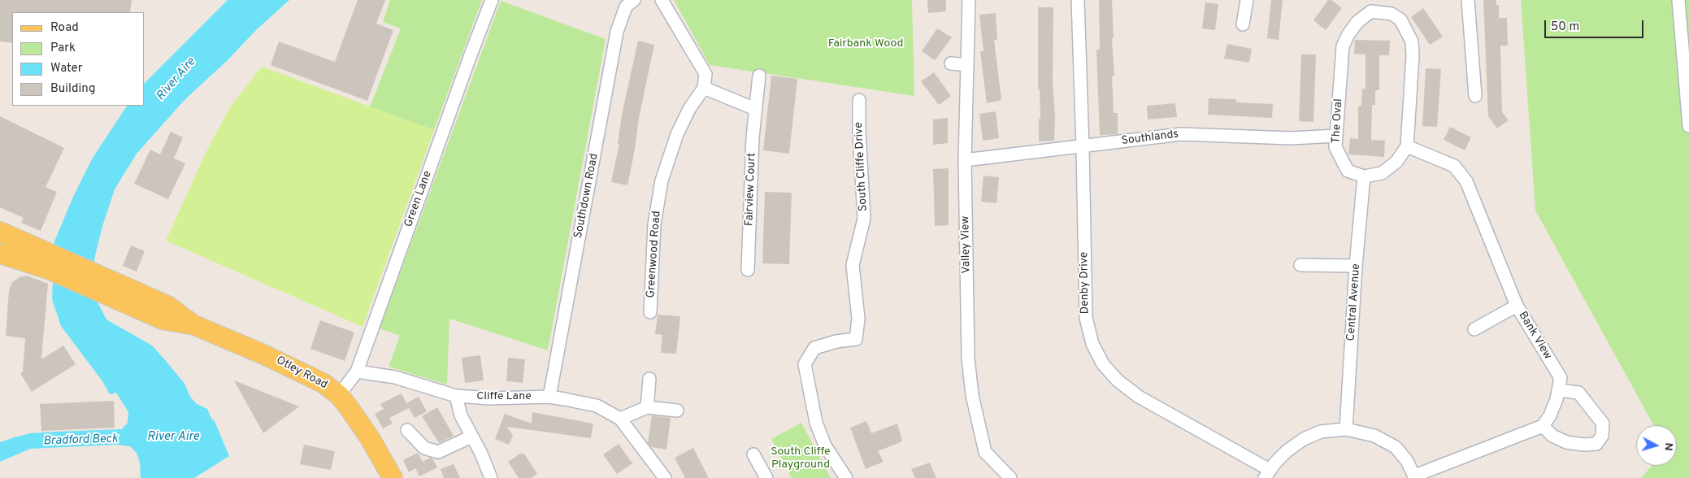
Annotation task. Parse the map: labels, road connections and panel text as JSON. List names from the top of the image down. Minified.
{"streets":{"main road":["Otley Road"],"street":["The Oval","Southlands","South Cliffe Drive","Fairview Court","Southdown Road","Green Lane","Valley View","Greenwood Road","Denby Drive","Central Avenue","Bank View","Cliffe Lane"]},"crossings":[["The Oval","Southlands"],["The Oval","Central Avenue"],["The Oval","Bank View"],["Southlands","Valley View"],["Southlands","Denby Drive"],["Southdown Road","Cliffe Lane"],["Green Lane","Otley Road"],["Green Lane","Cliffe Lane"]],"water":["River Aire","Bradford Beck"],"parks":["Fairbank Wood","South Cliffe Playground"],"legend":["Road","Park","Water","Building"],"scale_bar":"50 m","north":"right"}
